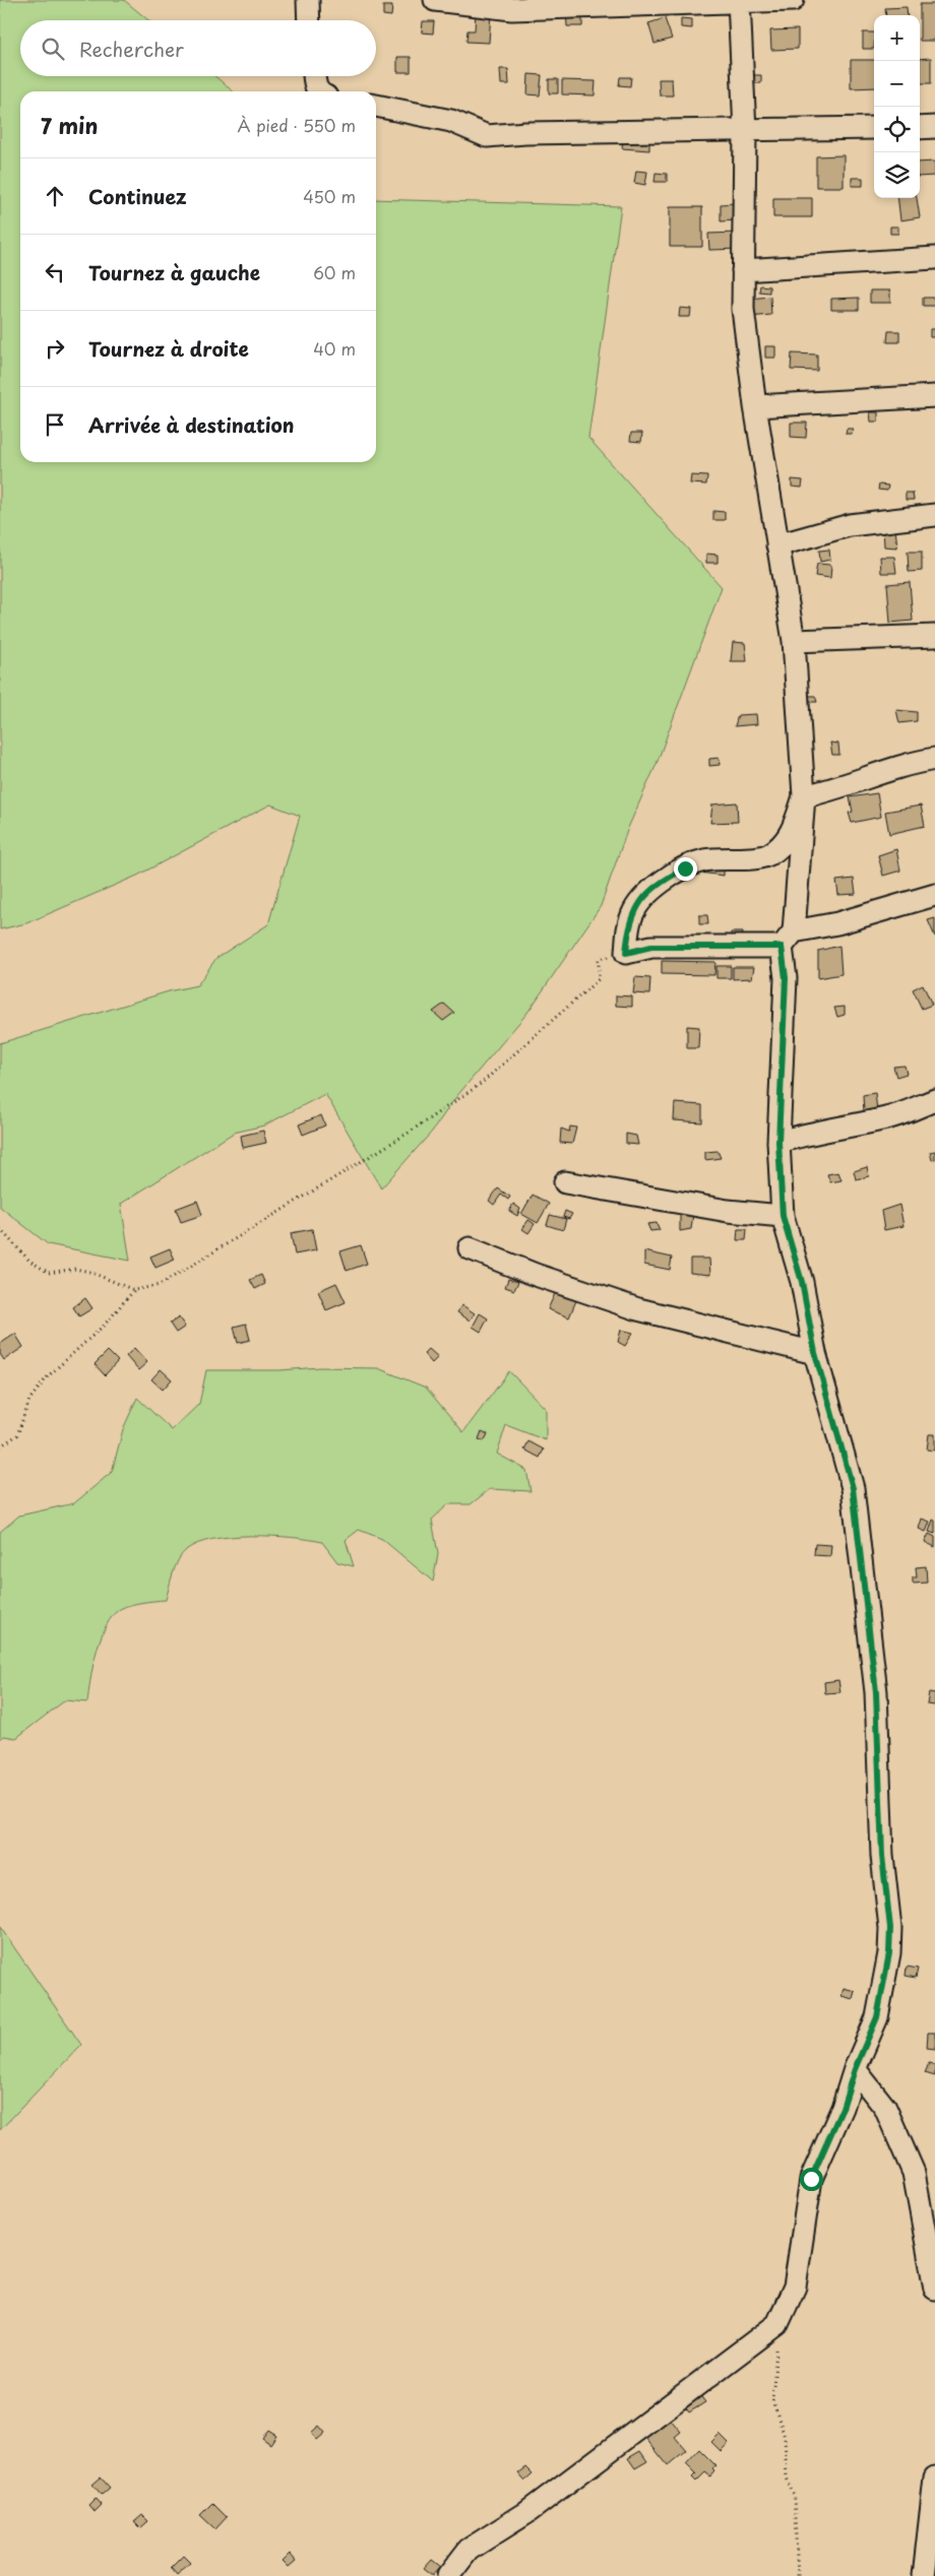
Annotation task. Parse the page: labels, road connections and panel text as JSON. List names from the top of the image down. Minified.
{"page":{"map_buttons":["+","−"],"search":"Rechercher","heading":["7 min","À pied · 550 m"],"list":[["Continuez","450 m"],["Tournez à gauche","60 m"],["Tournez à droite","40 m"],"Arrivée à destination"]}}
